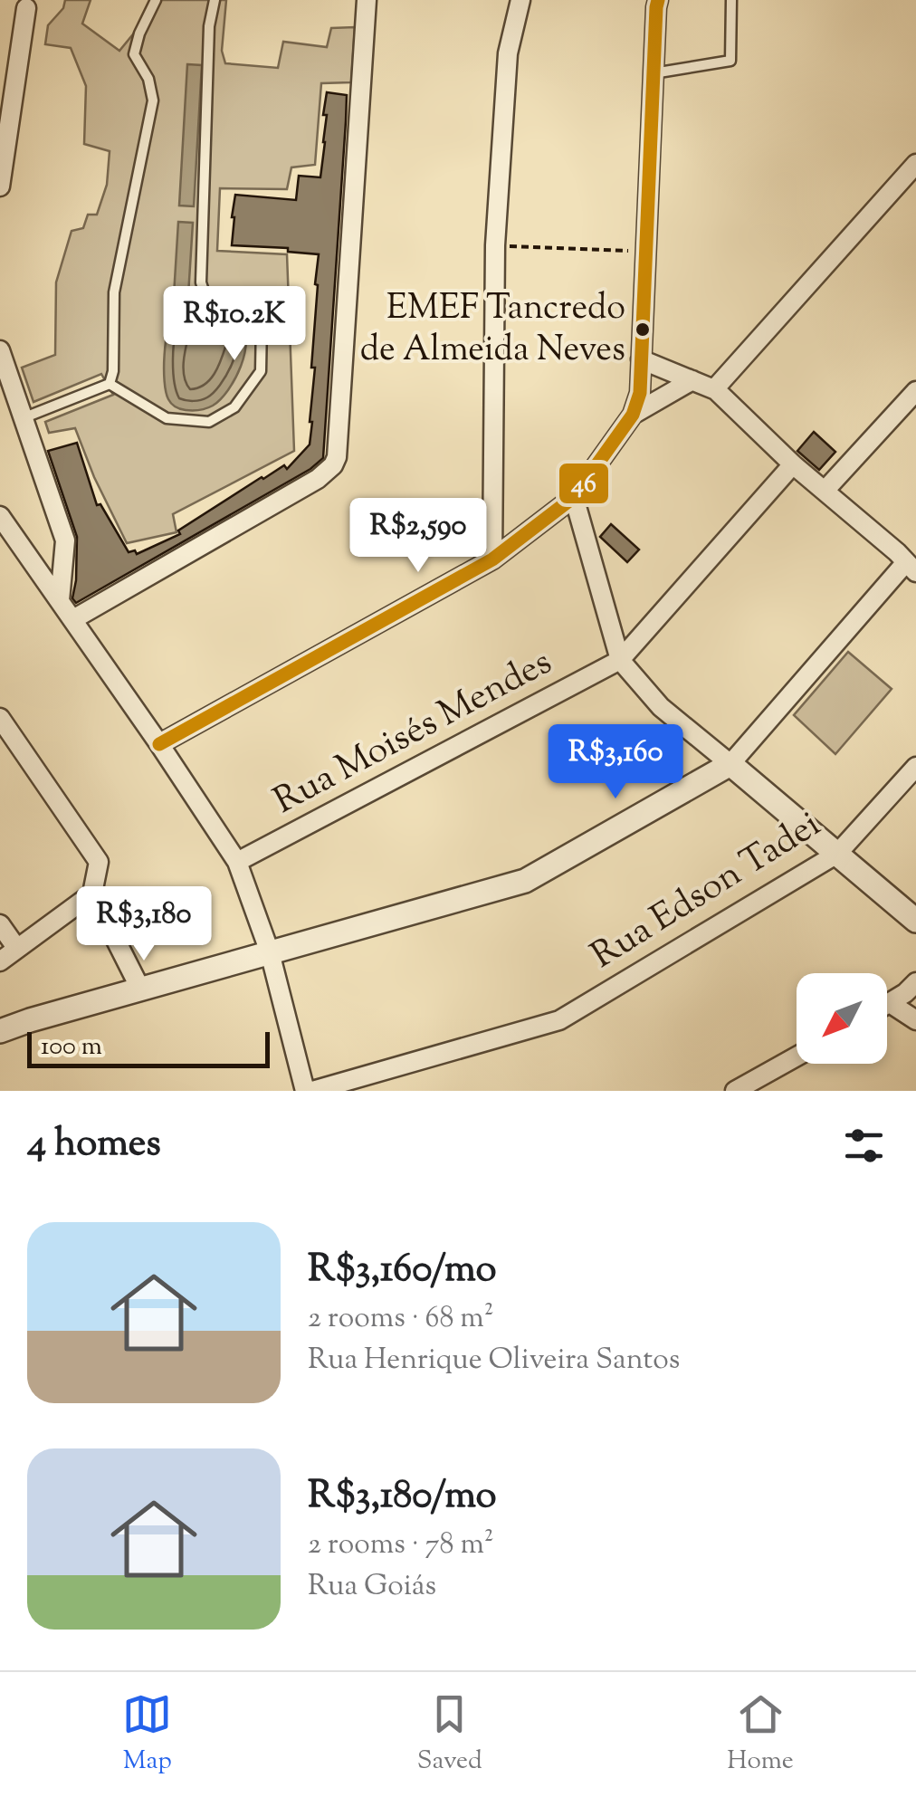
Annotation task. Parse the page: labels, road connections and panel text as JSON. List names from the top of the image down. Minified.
{"streets":{"street":["Rua Moisés Mendes","Rua Edson Tadei"]},"places":["EMEF Tancredo de Almeida Neves"],"lines":["transit line 46"],"scale_bar":"100 m","north":"bottom left","page":{"price":["R$10.2K","R$2,590","R$3,160","R$3,180"],"scale":"100 m","heading":"4 homes","list":[{"name":"R$3,160/mo","note":"2 rooms · 68 m² · Rua Henrique Oliveira Santos"},{"name":"R$3,180/mo","note":"2 rooms · 78 m² · Rua Goiás"}],"tabs":["Map","Saved","Home"]}}
